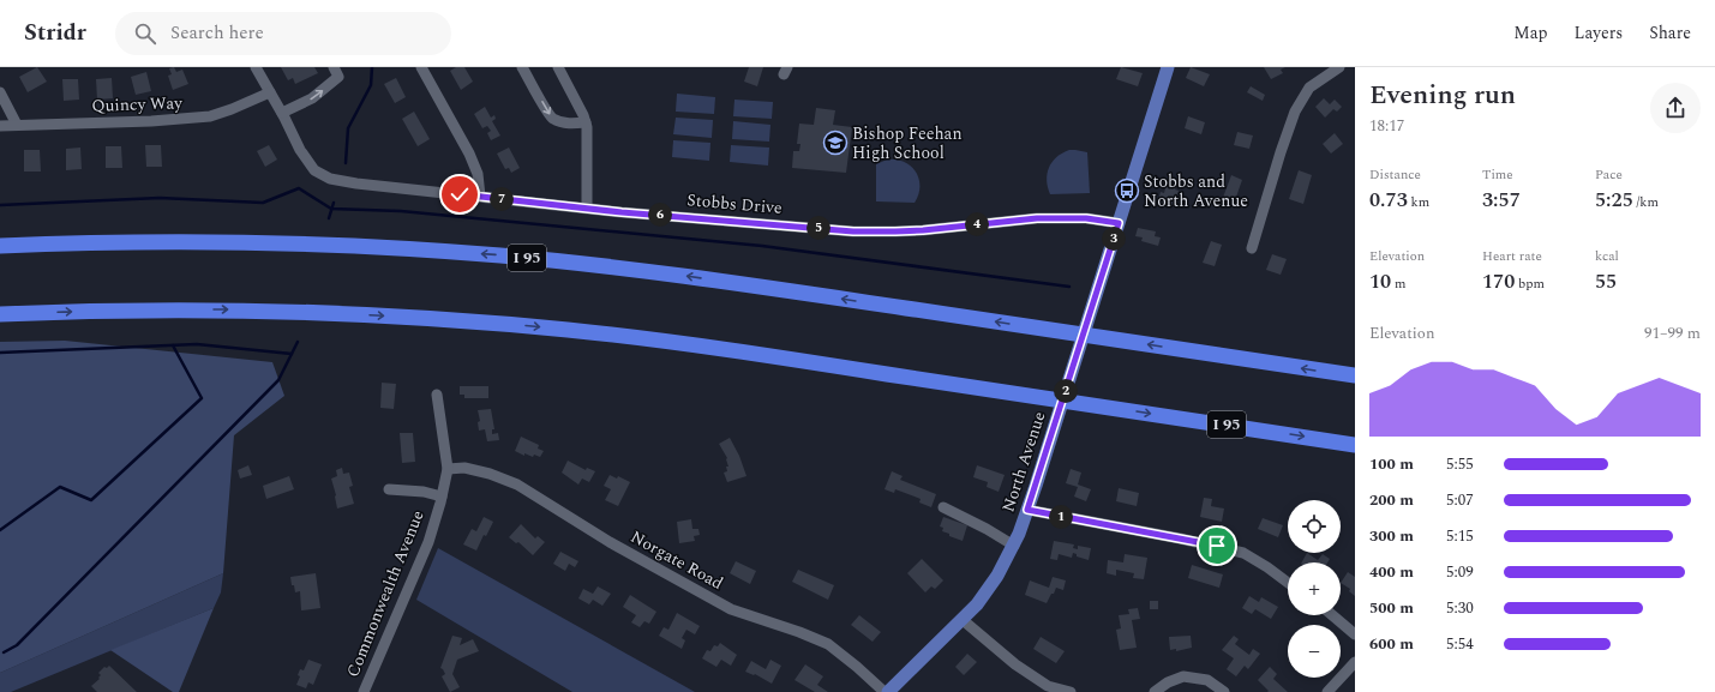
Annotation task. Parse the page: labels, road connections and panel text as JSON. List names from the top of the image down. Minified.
{"streets":{"highway":["I 95"],"main road":["North Avenue"],"street":["Quincy Way","Stobbs Drive","Norgate Road","Commonwealth Avenue"]},"crossings":[["Stobbs Drive","North Avenue"],["Norgate Road","Commonwealth Avenue"]],"places":{"school or university":["Bishop Feehan High School"],"bus stop":["Stobbs and North Avenue"]},"page":{"header":"Stridr","search":"Search here","nav":["Map","Layers","Share"],"heading":["Evening run","18:17"],"stats":[["Distance","0.73 km"],["Time","3:57"],["Pace","5:25 /km"],["Elevation","10 m"],["Heart rate","170 bpm"],["kcal","55"]],"pins":["7","6","4","5","3","2","1"],"chart":["Elevation","91–99 m"],"list":[{"name":"100 m","note":"5:55"},{"name":"200 m","note":"5:07"},{"name":"300 m","note":"5:15"},{"name":"400 m","note":"5:09"},{"name":"500 m","note":"5:30"},{"name":"600 m","note":"5:54"}],"map_buttons":["+","−"]}}
